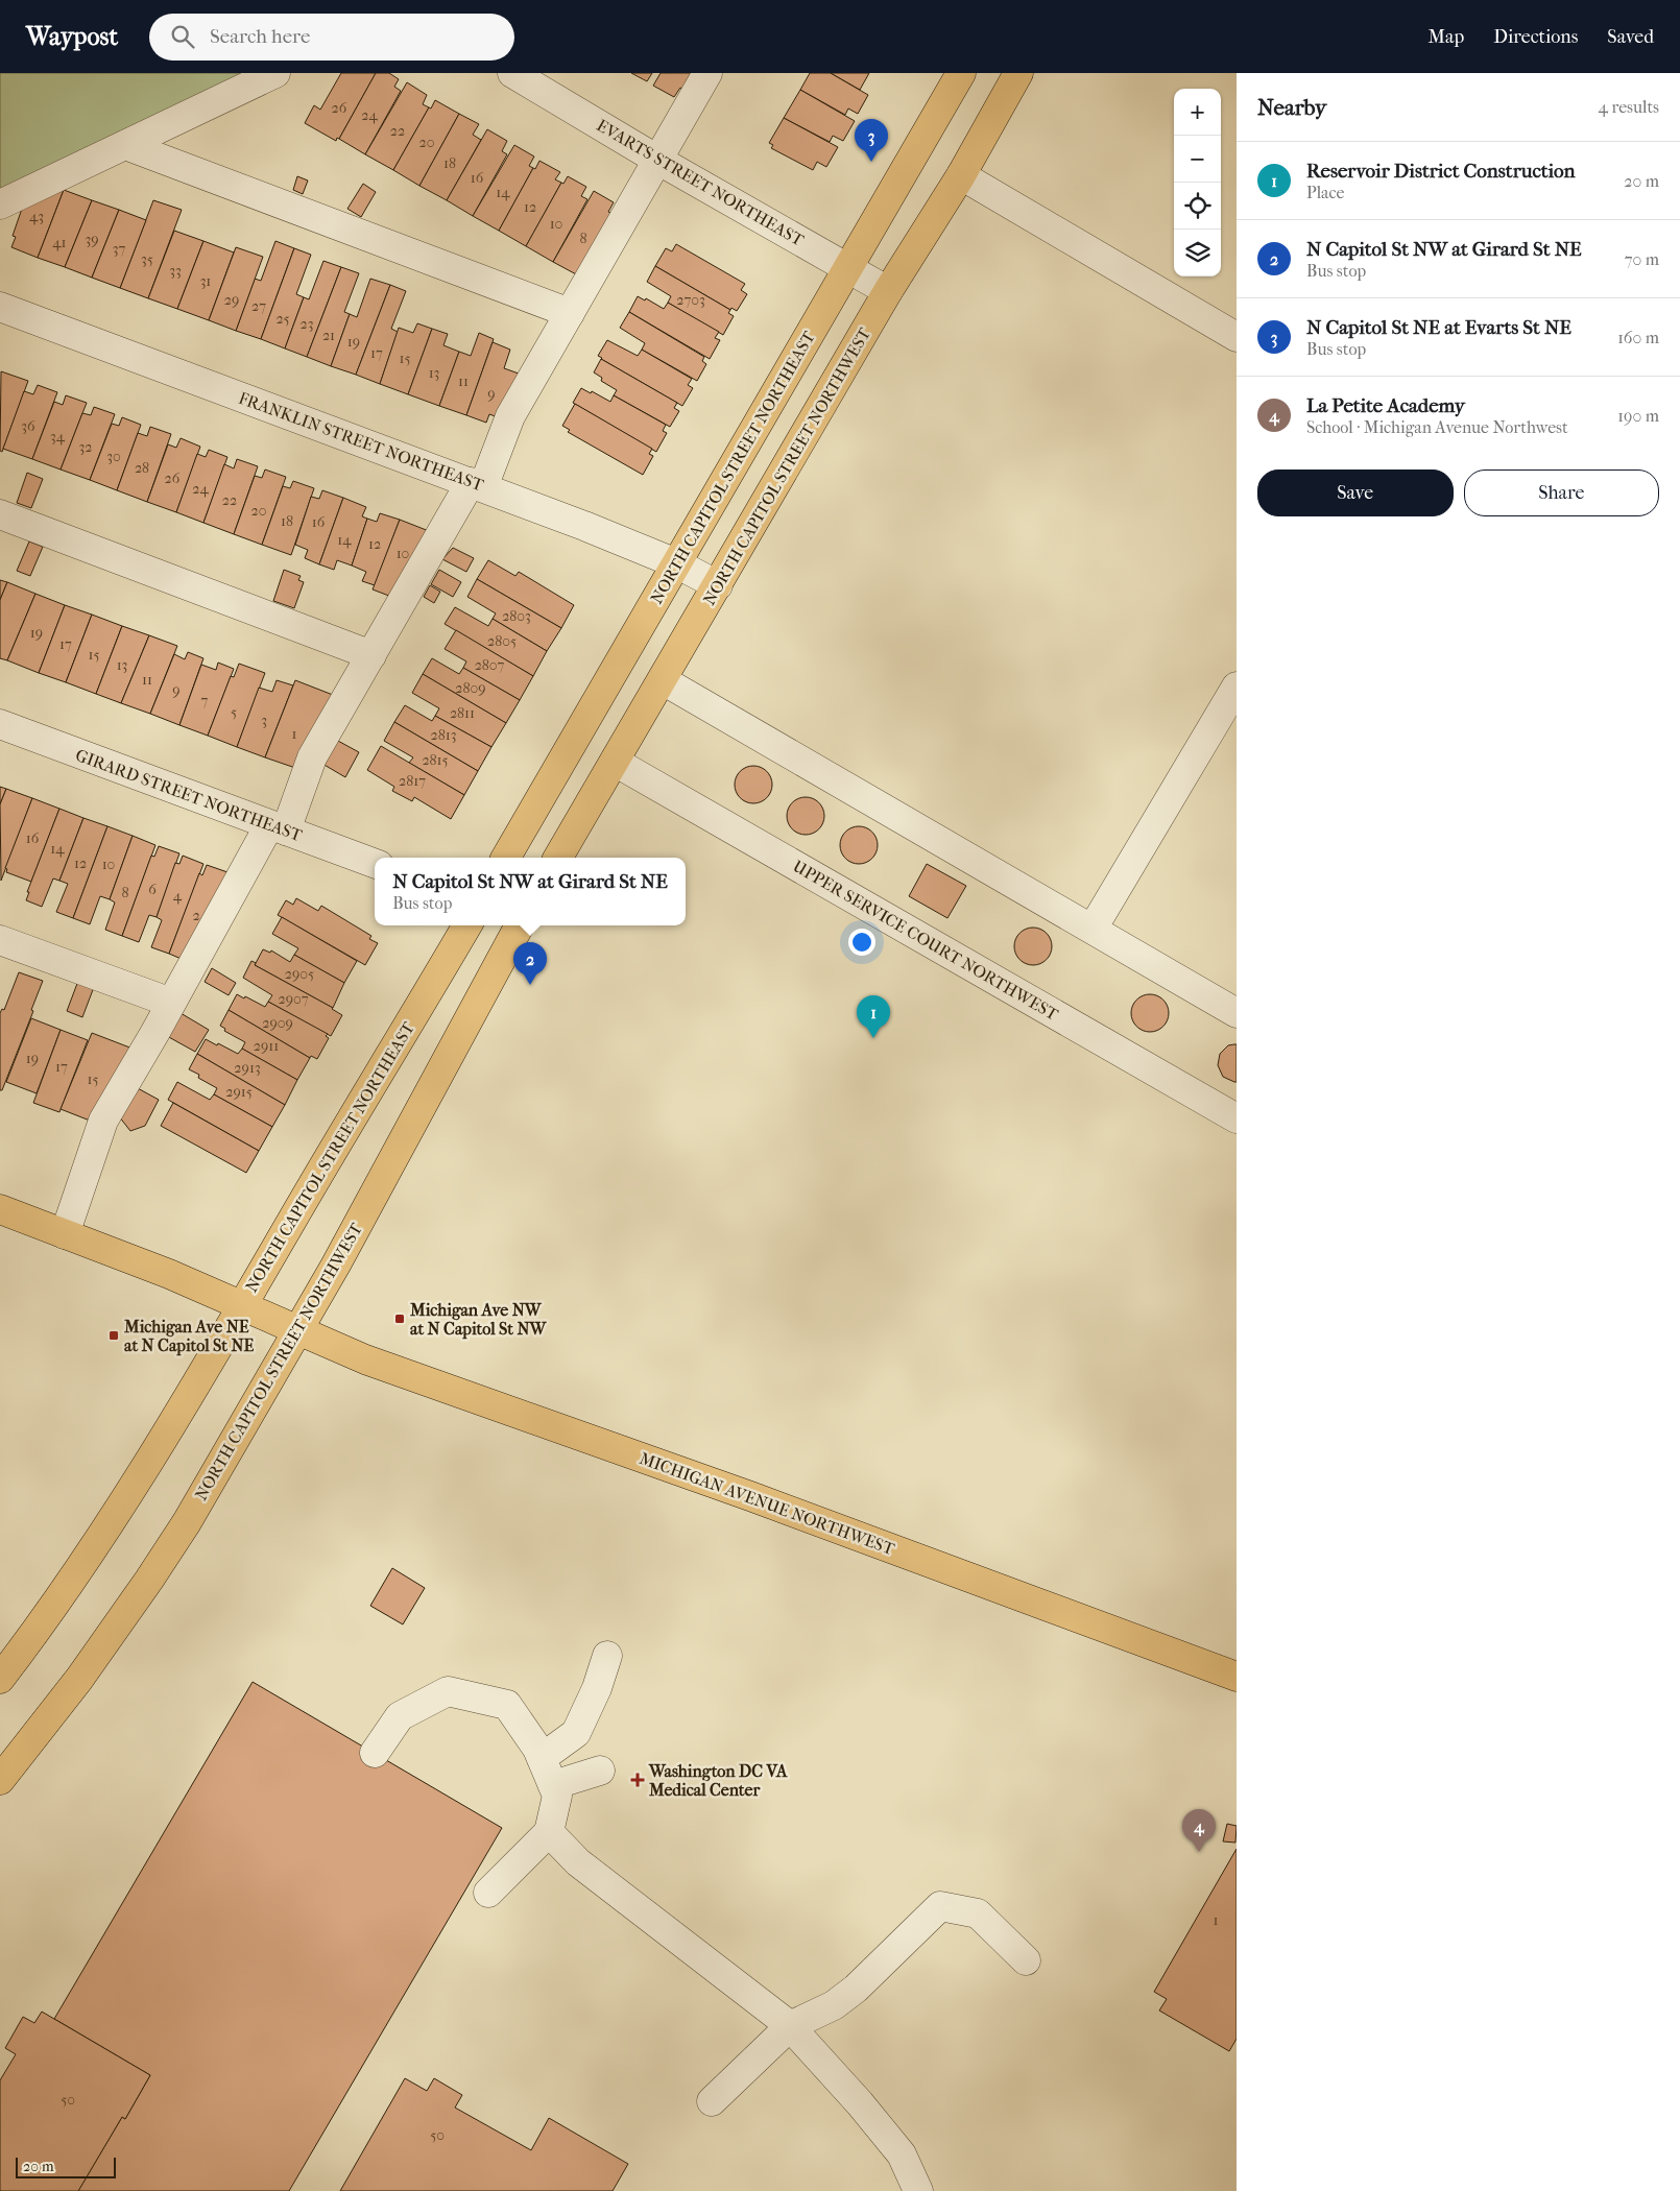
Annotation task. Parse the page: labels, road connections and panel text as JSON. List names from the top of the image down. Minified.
{"streets":{"main road":["NORTH CAPITOL STREET NORTHWEST","NORTH CAPITOL STREET NORTHEAST","MICHIGAN AVENUE NORTHWEST"],"street":["EVARTS STREET NORTHEAST","FRANKLIN STREET NORTHEAST","GIRARD STREET NORTHEAST","UPPER SERVICE COURT NORTHWEST"]},"crossings":[["EVARTS STREET NORTHEAST","NORTH CAPITOL STREET NORTHWEST"],["EVARTS STREET NORTHEAST","NORTH CAPITOL STREET NORTHEAST"],["FRANKLIN STREET NORTHEAST","NORTH CAPITOL STREET NORTHWEST"],["FRANKLIN STREET NORTHEAST","NORTH CAPITOL STREET NORTHEAST"],["NORTH CAPITOL STREET NORTHWEST","UPPER SERVICE COURT NORTHWEST"],["NORTH CAPITOL STREET NORTHWEST","MICHIGAN AVENUE NORTHWEST"],["NORTH CAPITOL STREET NORTHEAST","MICHIGAN AVENUE NORTHWEST"]],"places":{"transit":["Michigan Ave NW at N Capitol St NW","Michigan Ave NE at N Capitol St NE"],"health":["Washington DC VA Medical Center"]},"house_numbers":["26","24","22","20","18","16","14","12","43","10","8","39","41","37","35","33","31","29","2703","27","25","23","21","19","17","15","13","11","9","36","34","32","30","28","26","24","22","20","18","16","14","12","10","2803","19","2805","17","15","13","2807","11","2809","9","7","5","2811","3","1","2813","2815","2817","16","14","12","10","6","8","4","2","2905","2907","2909","2911","19","17","2913","15","2915","1","50","50"],"scale_bar":"20 m","page":{"header":"Waypost","search":"Search here","nav":["Map","Directions","Saved"],"heading":["Nearby","4 results"],"map_buttons":["+","−"],"pins":["3","2","1","4"],"list":[{"mark":"1","name":"Reservoir District Construction","note":"Place","value":"20 m"},{"mark":"2","name":"N Capitol St NW at Girard St NE","note":"Bus stop","value":"70 m"},{"mark":"3","name":"N Capitol St NE at Evarts St NE","note":"Bus stop","value":"160 m"},{"mark":"4","name":"La Petite Academy","note":"School · Michigan Avenue Northwest","value":"190 m"}],"buttons":["Save","Share"],"popup":["N Capitol St NW at Girard St NE","Bus stop"],"scale":"20 m"}}
